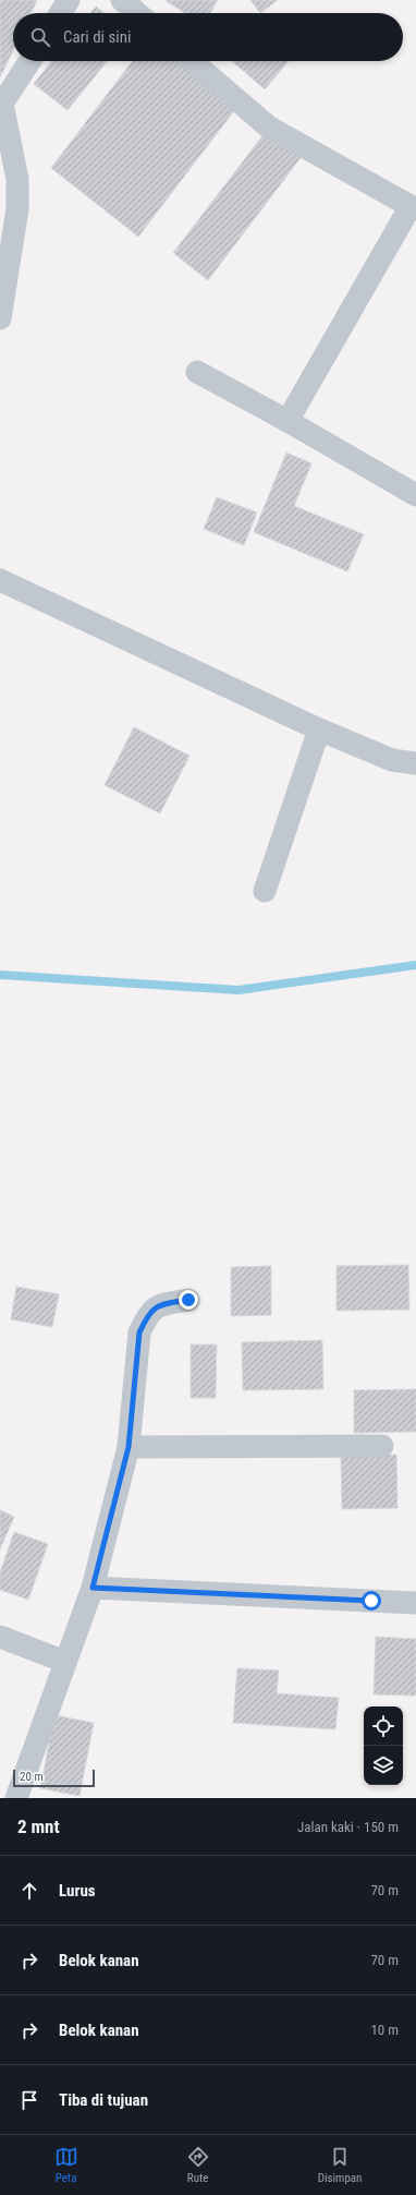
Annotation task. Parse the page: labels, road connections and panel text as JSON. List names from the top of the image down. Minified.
{"scale_bar":"20 m","page":{"search":"Cari di sini","scale":"20 m","heading":["2 mnt","Jalan kaki · 150 m"],"list":[["Lurus","70 m"],["Belok kanan","70 m"],["Belok kanan","10 m"],"Tiba di tujuan"],"nav":["Peta","Rute","Disimpan"]}}
